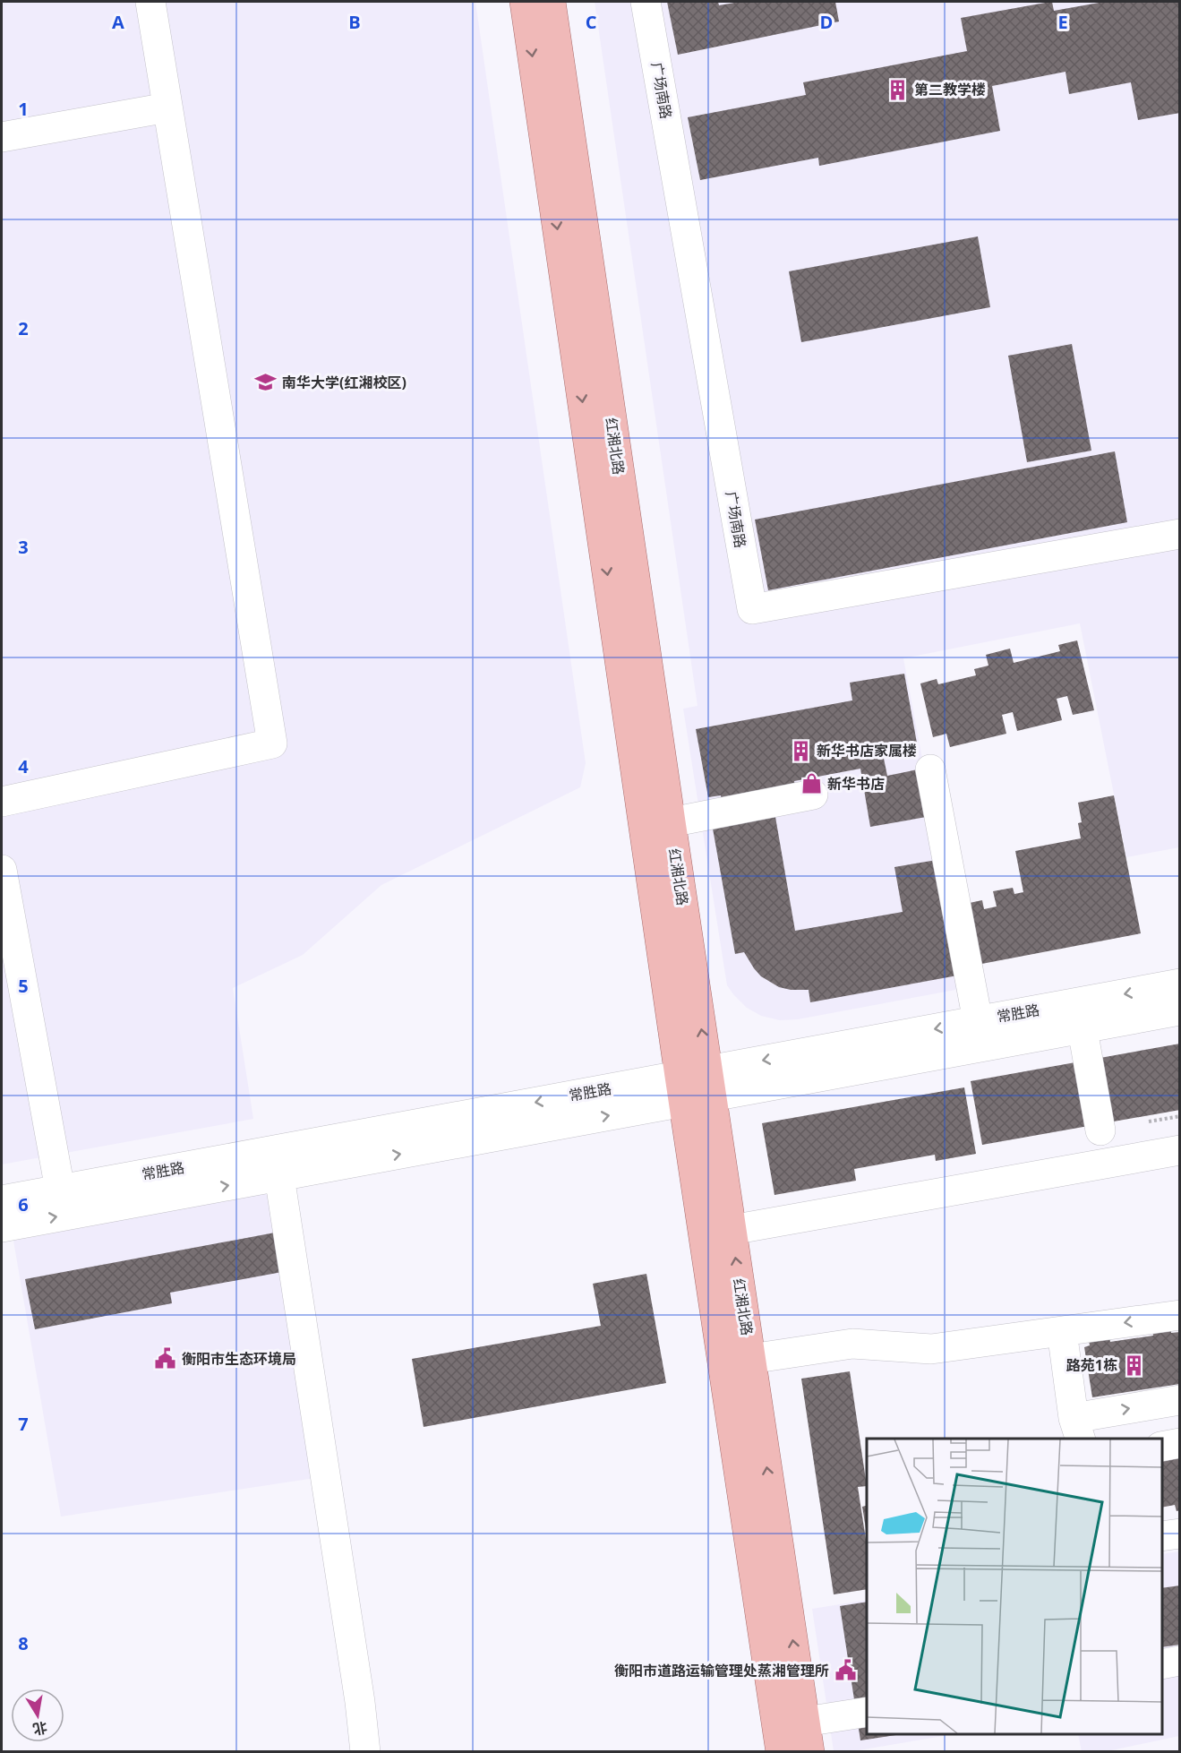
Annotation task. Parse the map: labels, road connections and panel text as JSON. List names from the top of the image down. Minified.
{"streets":{"main road":["红湘北路"],"street":["广场南路","常胜路"]},"crossings":[["红湘北路","常胜路"]],"places":{"building":["第二教学楼","新华书店家属楼","路苑1栋"],"school or university":["南华大学(红湘校区)"],"shop":["新华书店"],"public building":["衡阳市生态环境局","衡阳市道路运输管理处蒸湘管理所"]},"north":"bottom","grid":{"columns":["A","B","C","D","E"],"rows":["1","2","3","4","5","6","7","8"]}}
